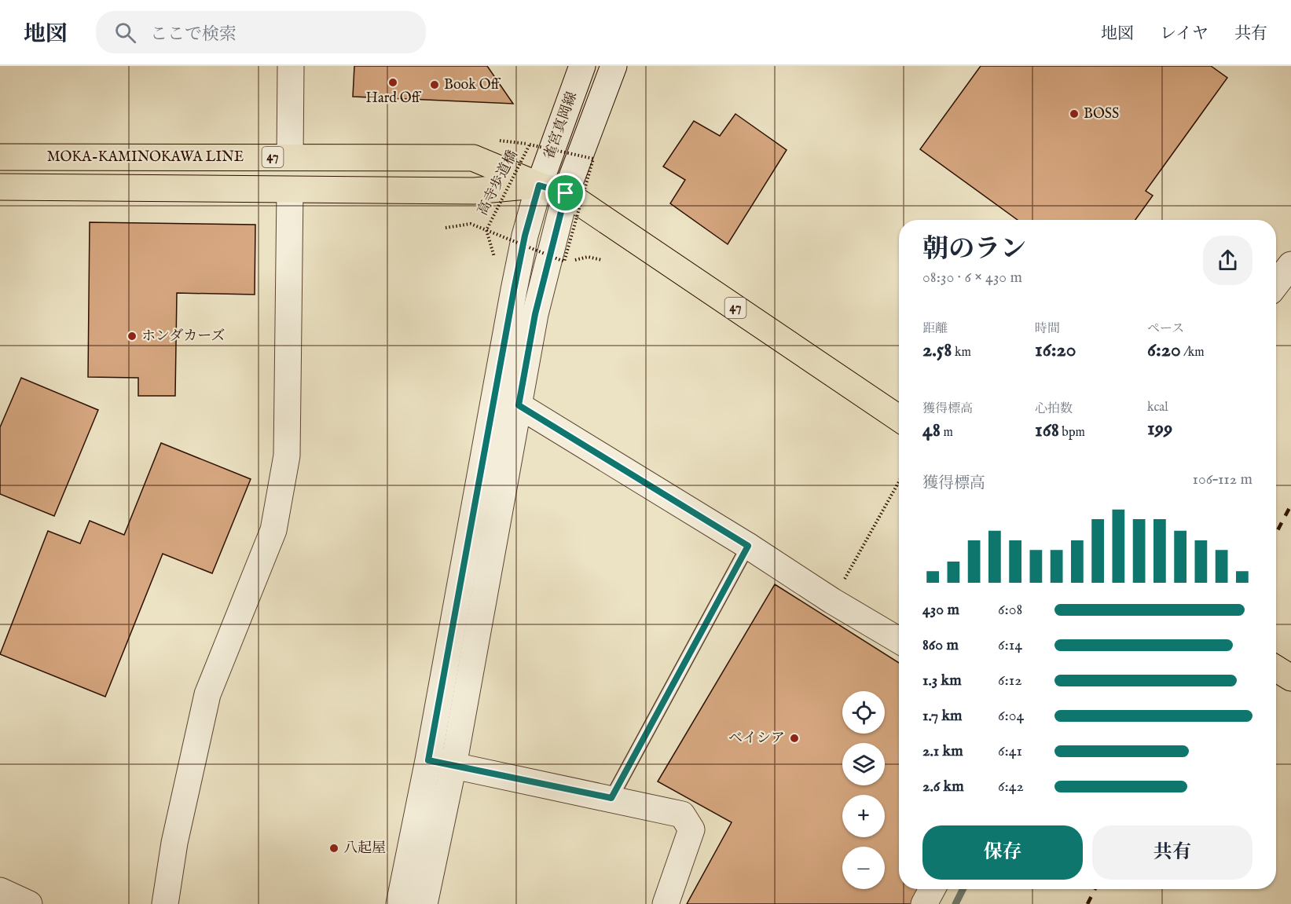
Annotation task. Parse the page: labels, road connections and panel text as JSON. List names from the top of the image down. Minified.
{"streets":{"main road":["MOKA-KAMINOKAWA LINE","47"],"street":["雀宮真岡線"],"path":["高寺歩道橋"]},"crossings":[["雀宮真岡線","MOKA-KAMINOKAWA LINE"]],"places":["Hard Off","Book Off","BOSS","ホンダカーズ","ベイシア","八起屋"],"page":{"header":"地図","search":"ここで検索","nav":["地図","レイヤ","共有"],"heading":["朝のラン","08:30 · 6 × 430 m"],"stats":[["距離","2.58 km"],["時間","16:20"],["ペース","6:20 /km"],["獲得標高","48 m"],["心拍数","168 bpm"],["kcal","199"]],"chart":["獲得標高","106–112 m"],"list":[{"name":"430 m","note":"6:08"},{"name":"860 m","note":"6:14"},{"name":"1.3 km","note":"6:12"},{"name":"1.7 km","note":"6:04"},{"name":"2.1 km","note":"6:41"},{"name":"2.6 km","note":"6:42"}],"map_buttons":["+","−"],"buttons":["保存","共有"]}}
